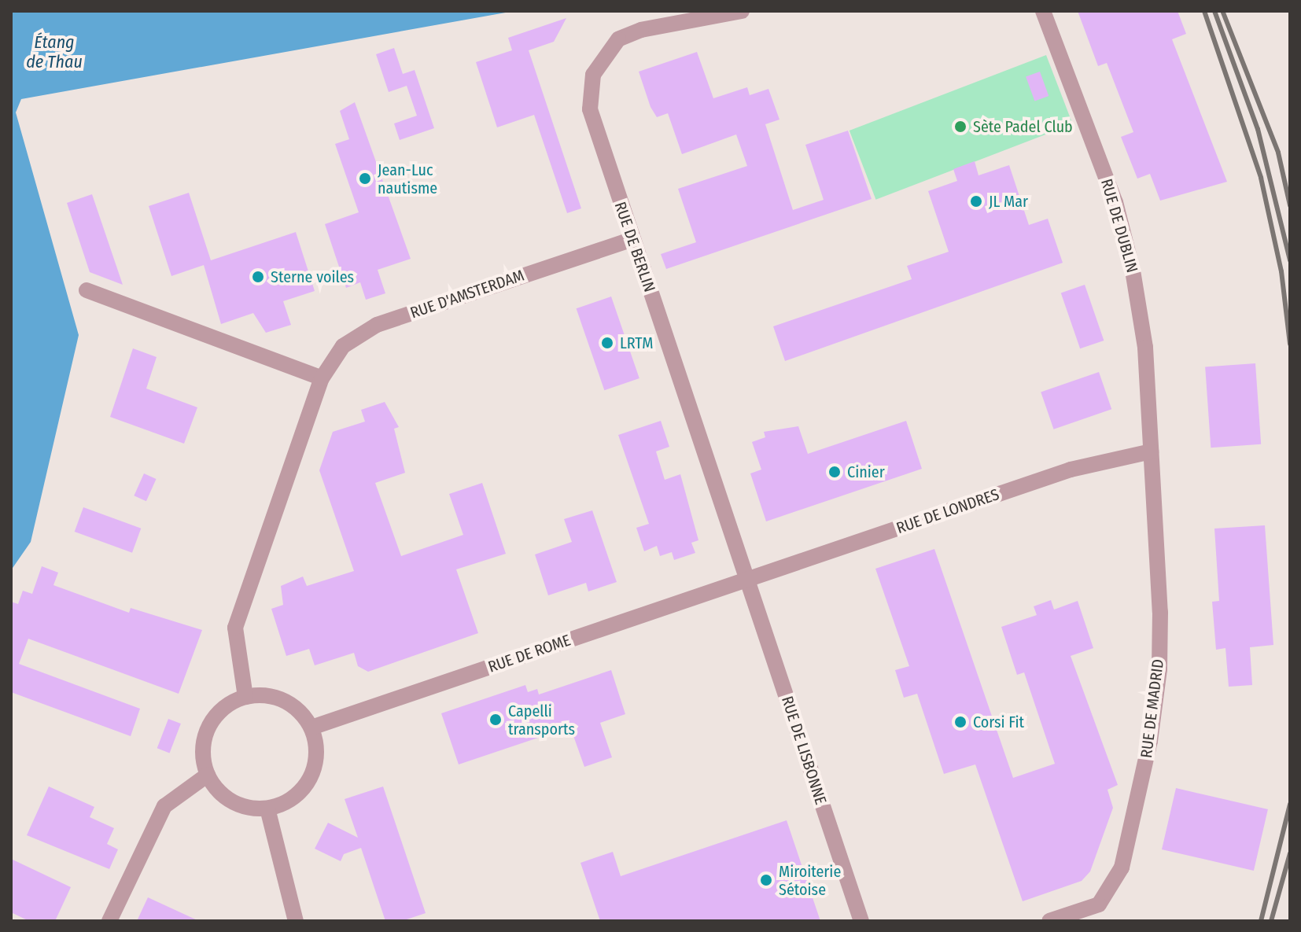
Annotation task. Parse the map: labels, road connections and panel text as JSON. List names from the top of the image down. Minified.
{"streets":{"street":["RUE DE DUBLIN","RUE DE BERLIN","RUE D'AMSTERDAM","RUE DE LONDRES","RUE DE ROME","RUE DE MADRID","RUE DE LISBONNE"]},"crossings":[["RUE DE DUBLIN","RUE DE LONDRES"],["RUE DE DUBLIN","RUE DE MADRID"],["RUE DE BERLIN","RUE D'AMSTERDAM"],["RUE DE BERLIN","RUE DE LONDRES"],["RUE DE BERLIN","RUE DE ROME"],["RUE DE BERLIN","RUE DE LISBONNE"],["RUE D'AMSTERDAM","RUE DE ROME"],["RUE DE LONDRES","RUE DE ROME"],["RUE DE LONDRES","RUE DE MADRID"],["RUE DE LONDRES","RUE DE LISBONNE"],["RUE DE ROME","RUE DE LISBONNE"]],"water":["Étang de Thau"],"places":["Sète Padel Club","Jean-Luc nautisme","JL Mar","Sterne voiles","LRTM","Cinier","Capelli transports","Corsi Fit","Miroiterie Sétoise"]}
